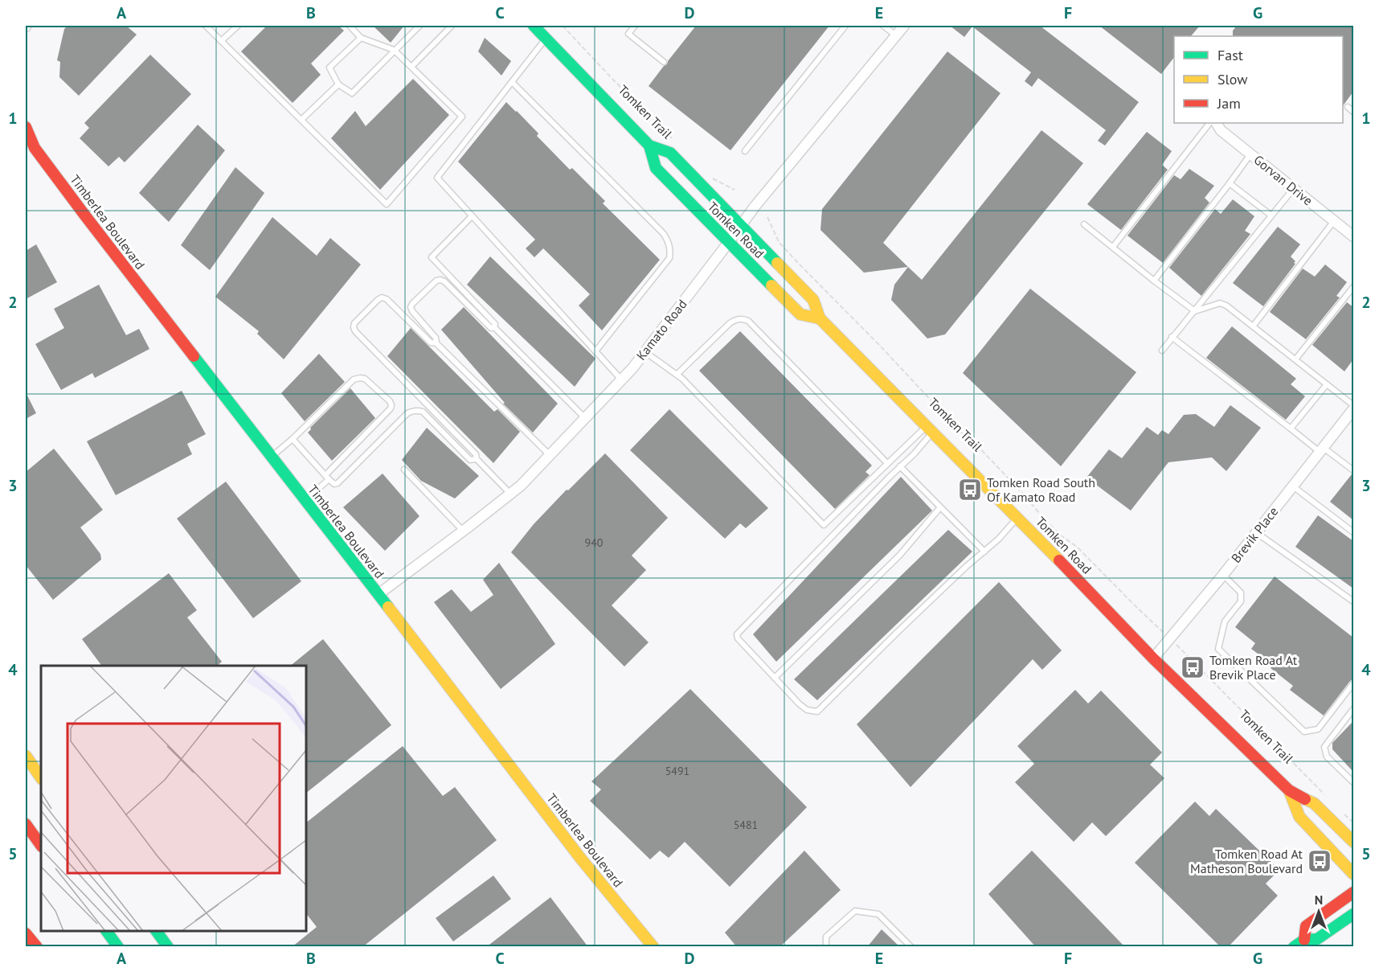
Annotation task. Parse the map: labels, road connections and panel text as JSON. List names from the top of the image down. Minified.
{"streets":{"main road":["Timberlea Boulevard","Tomken Road"],"street":["Gorvan Drive","Kamato Road","Brevik Place"],"path":["Tomken Trail"]},"crossings":[["Timberlea Boulevard","Kamato Road"],["Tomken Road","Kamato Road"],["Tomken Road","Brevik Place"]],"places":{"bus stop":["Tomken Road South Of Kamato Road","Tomken Road At Brevik Place","Tomken Road At Matheson Boulevard"]},"house_numbers":["940","5491","5481"],"legend":["Fast","Slow","Jam"],"north":"top","grid":{"columns":["A","B","C","D","E","F","G"],"rows":["1","2","3","4","5"]}}
